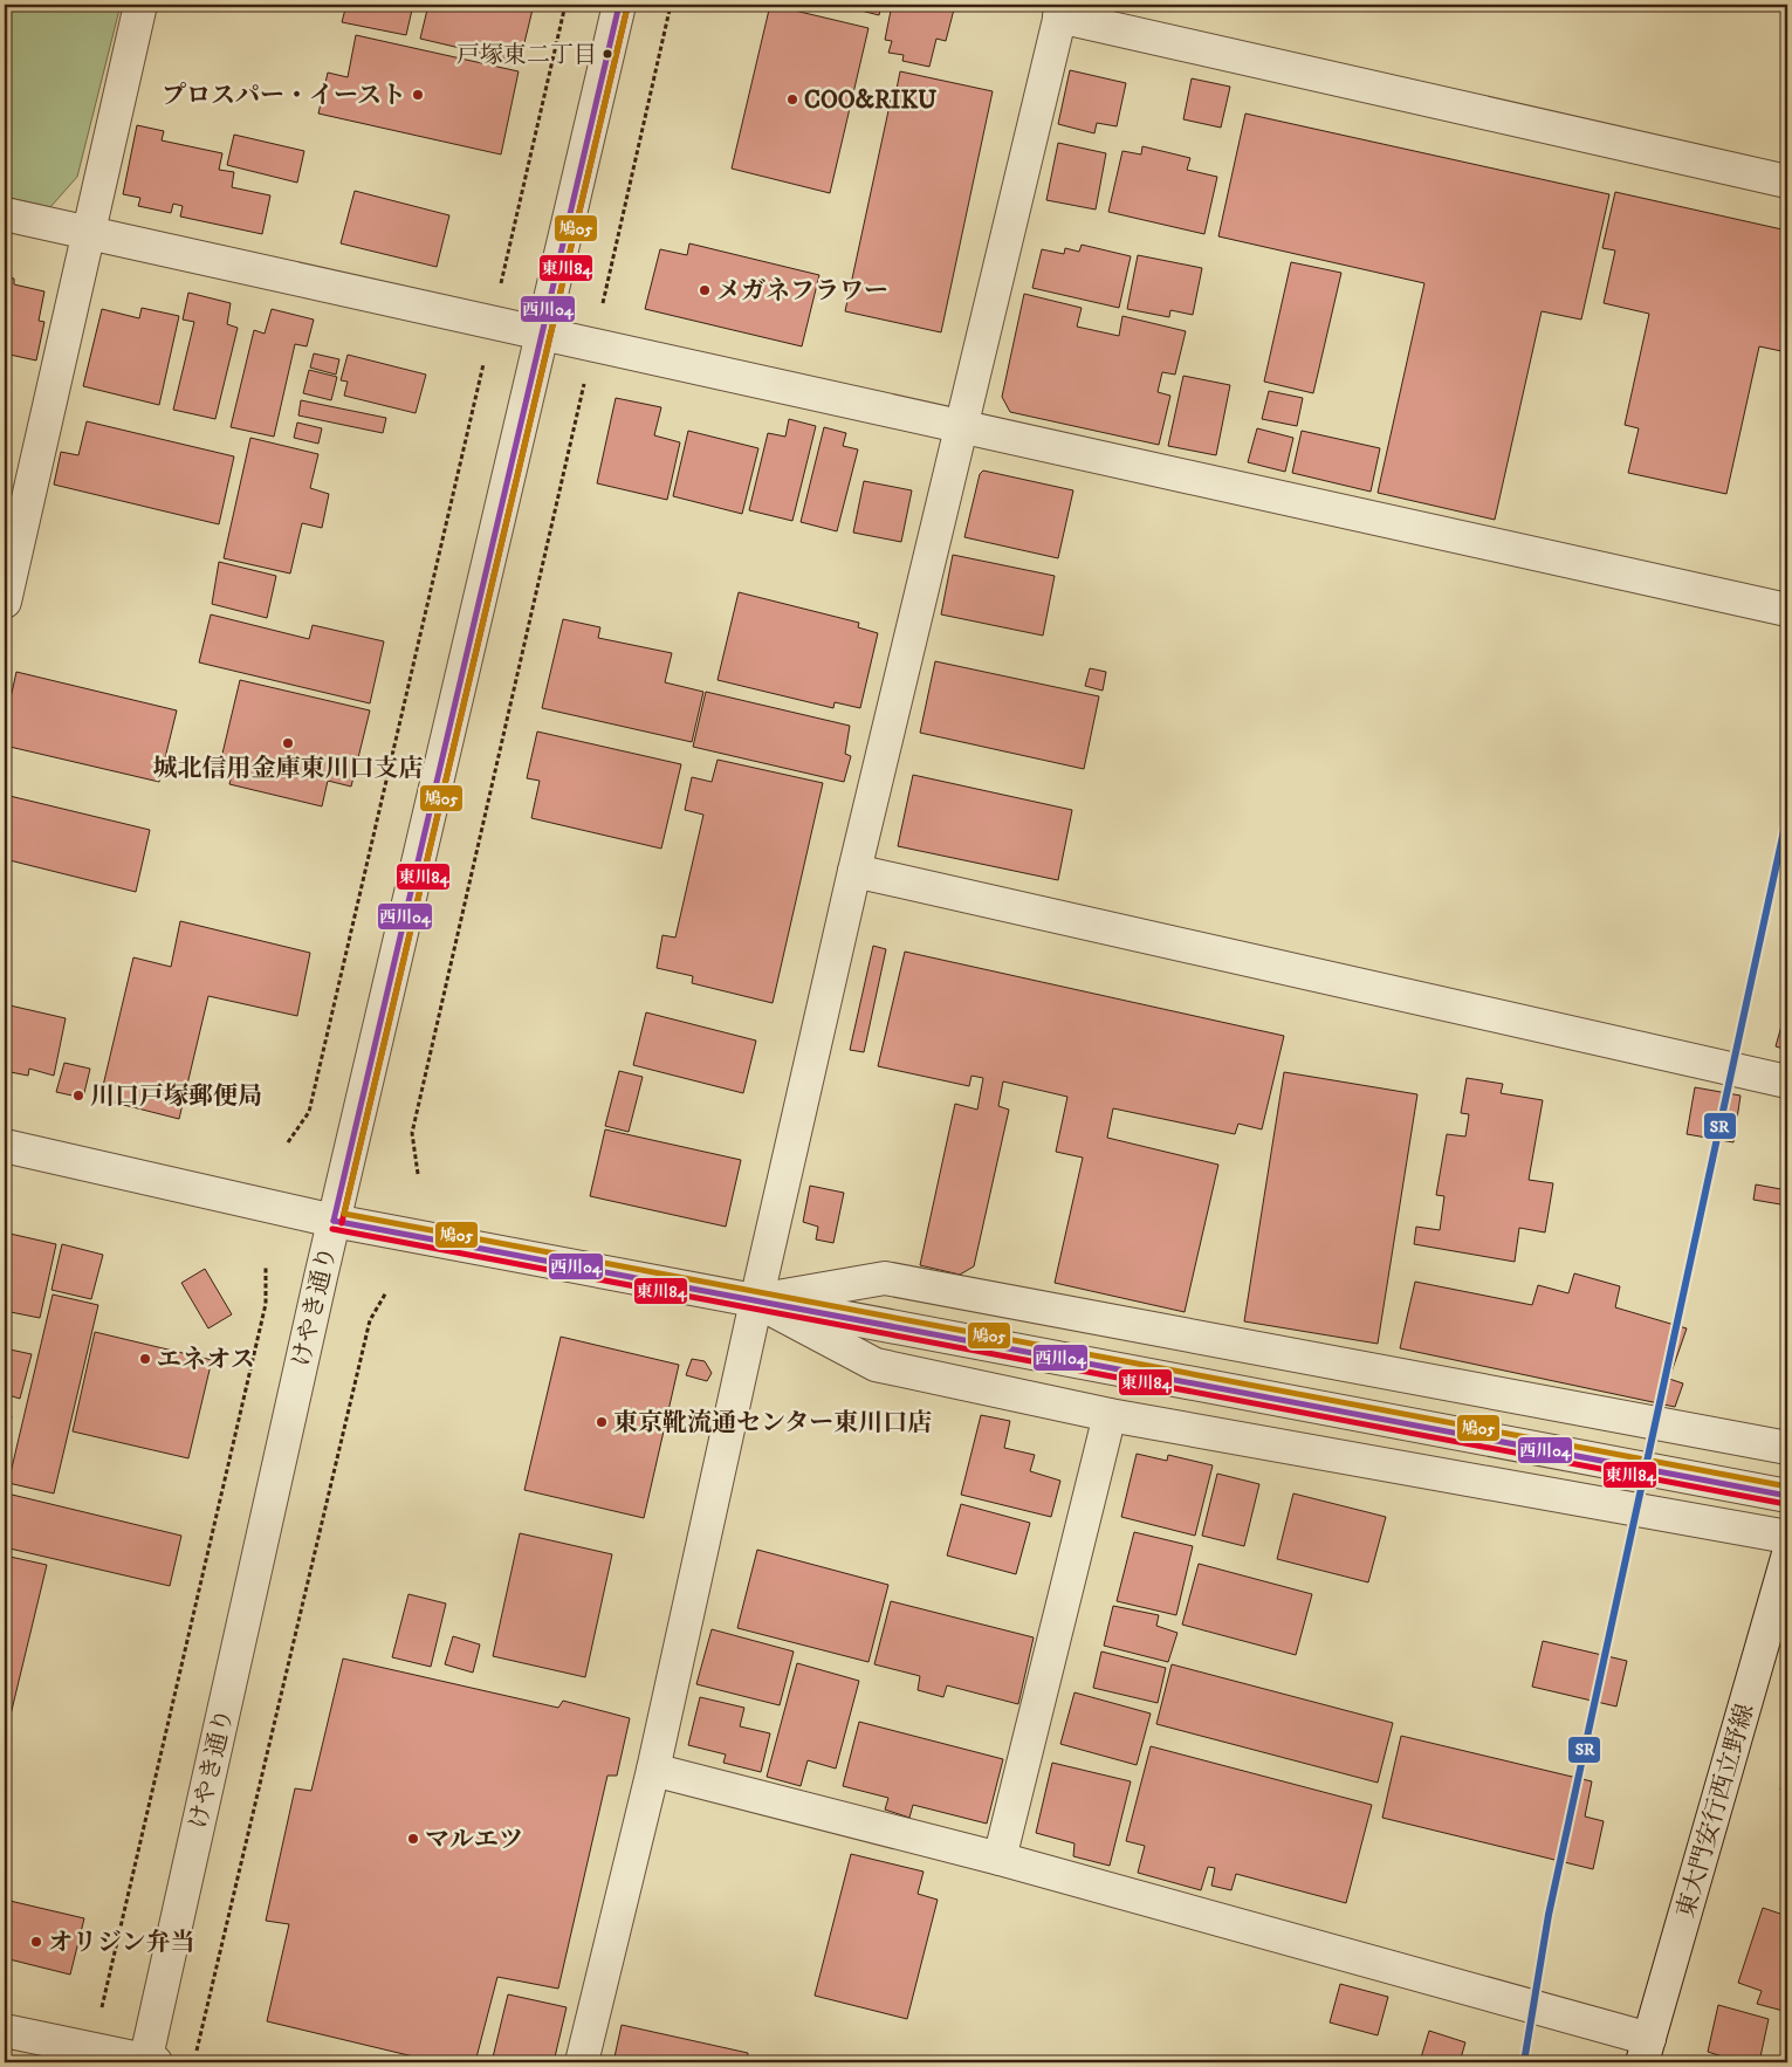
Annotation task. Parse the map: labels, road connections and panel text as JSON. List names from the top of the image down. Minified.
{"streets":{"street":["けやき通り","東大門安行西立野線"]},"places":["戸塚東二丁目","プロスパー・イースト","COO&RIKU","メガネフラワー","城北信用金庫東川口支店","川口戸塚郵便局","エネオス","東京靴流通センター東川口店","マルエツ","オリジン弁当"],"lines":["transit line 西川04","transit line 東川84","transit line 鳩05","transit line SR"]}
